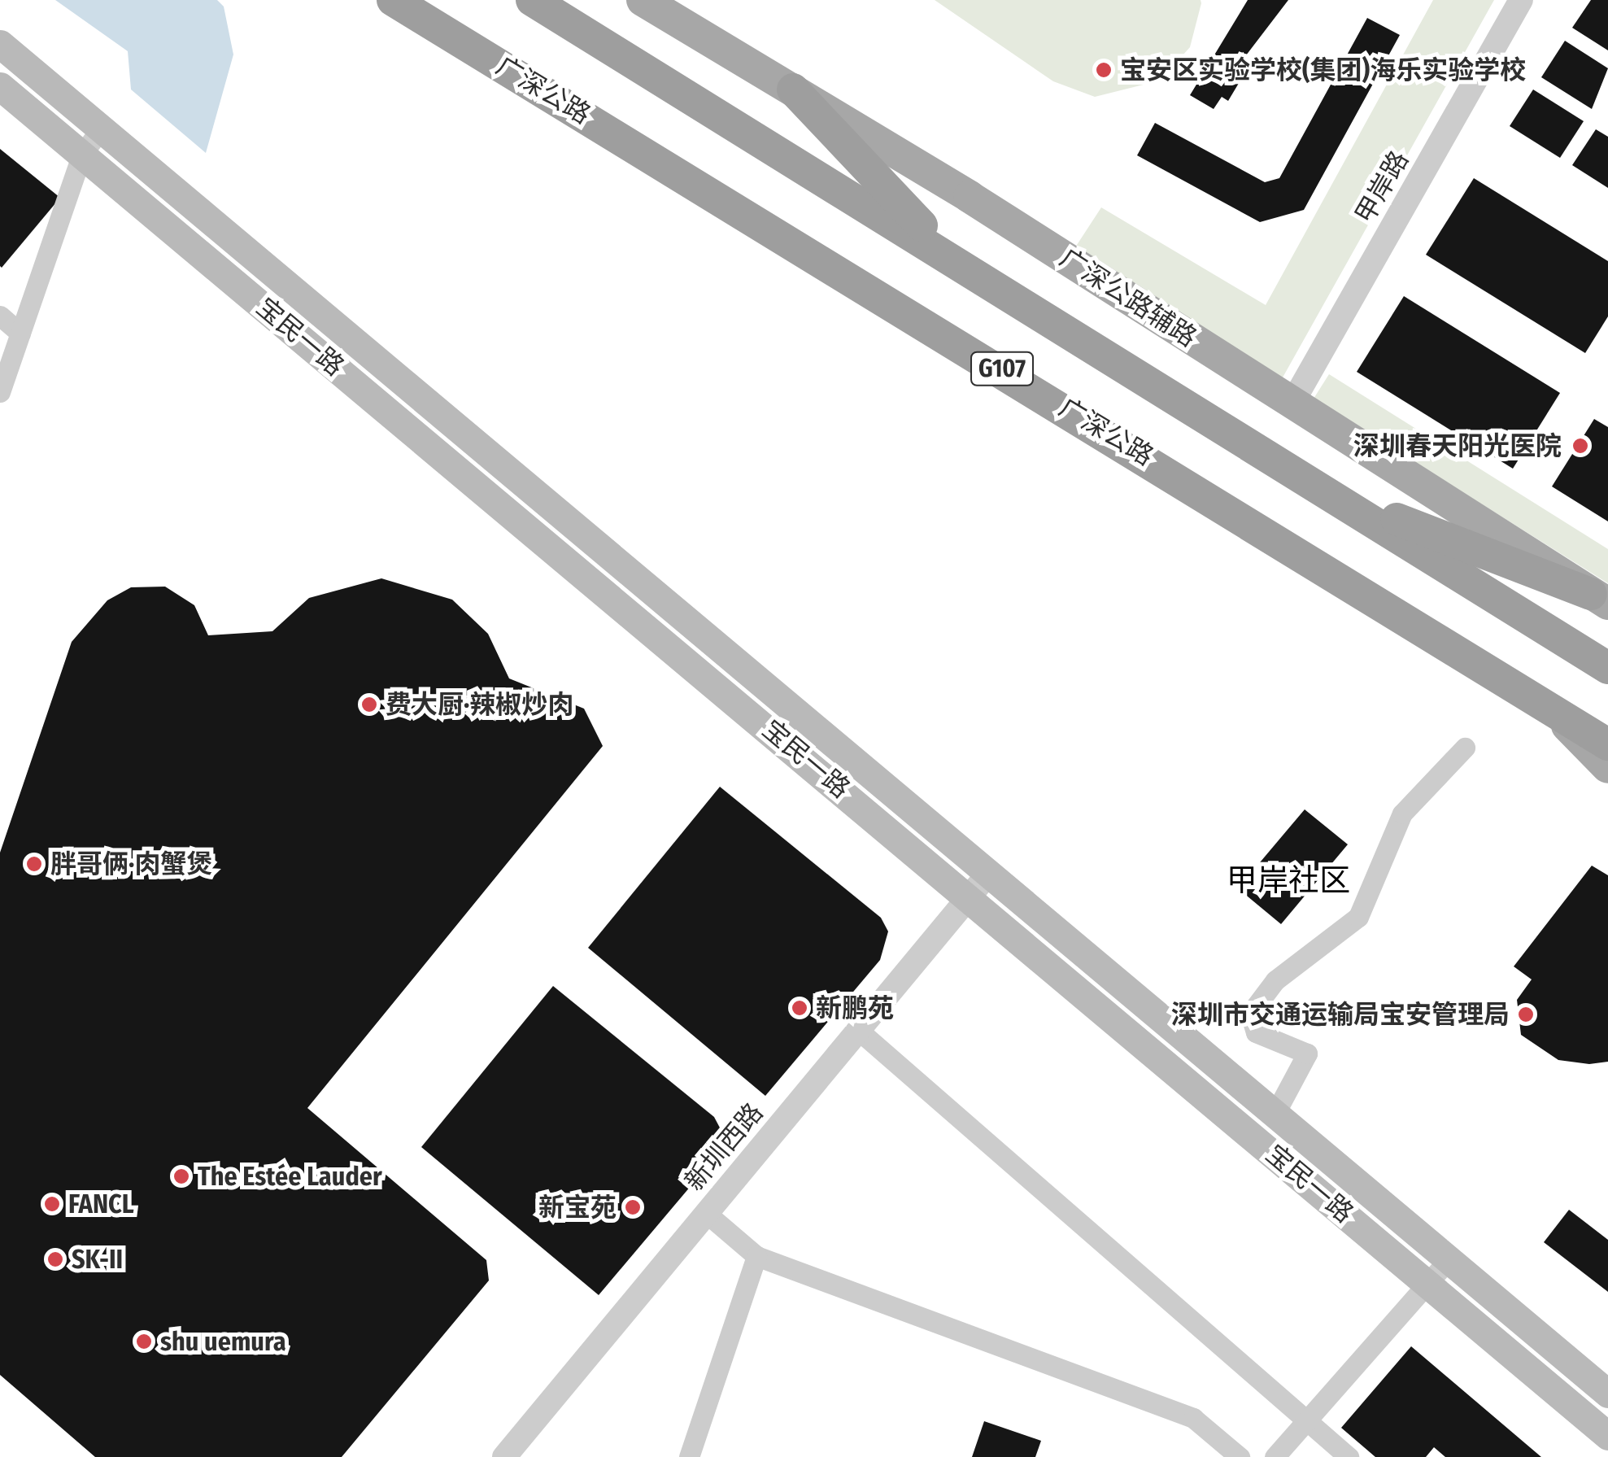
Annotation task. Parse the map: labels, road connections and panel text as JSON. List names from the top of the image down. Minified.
{"streets":{"highway":["广深公路","G107"],"main road":["广深公路辅路","宝民一路"],"street":["甲岸路","新圳西路"]},"crossings":[["甲岸路","广深公路辅路"],["宝民一路","新圳西路"]],"districts":["甲岸社区"],"places":["宝安区实验学校(集团)海乐实验学校","深圳春天阳光医院","费大厨·辣椒炒肉","胖哥俩·肉蟹煲","新鹏苑","深圳市交通运输局宝安管理局","The Estée Lauder","FANCL","新宝苑","SK-II","shu uemura"]}
